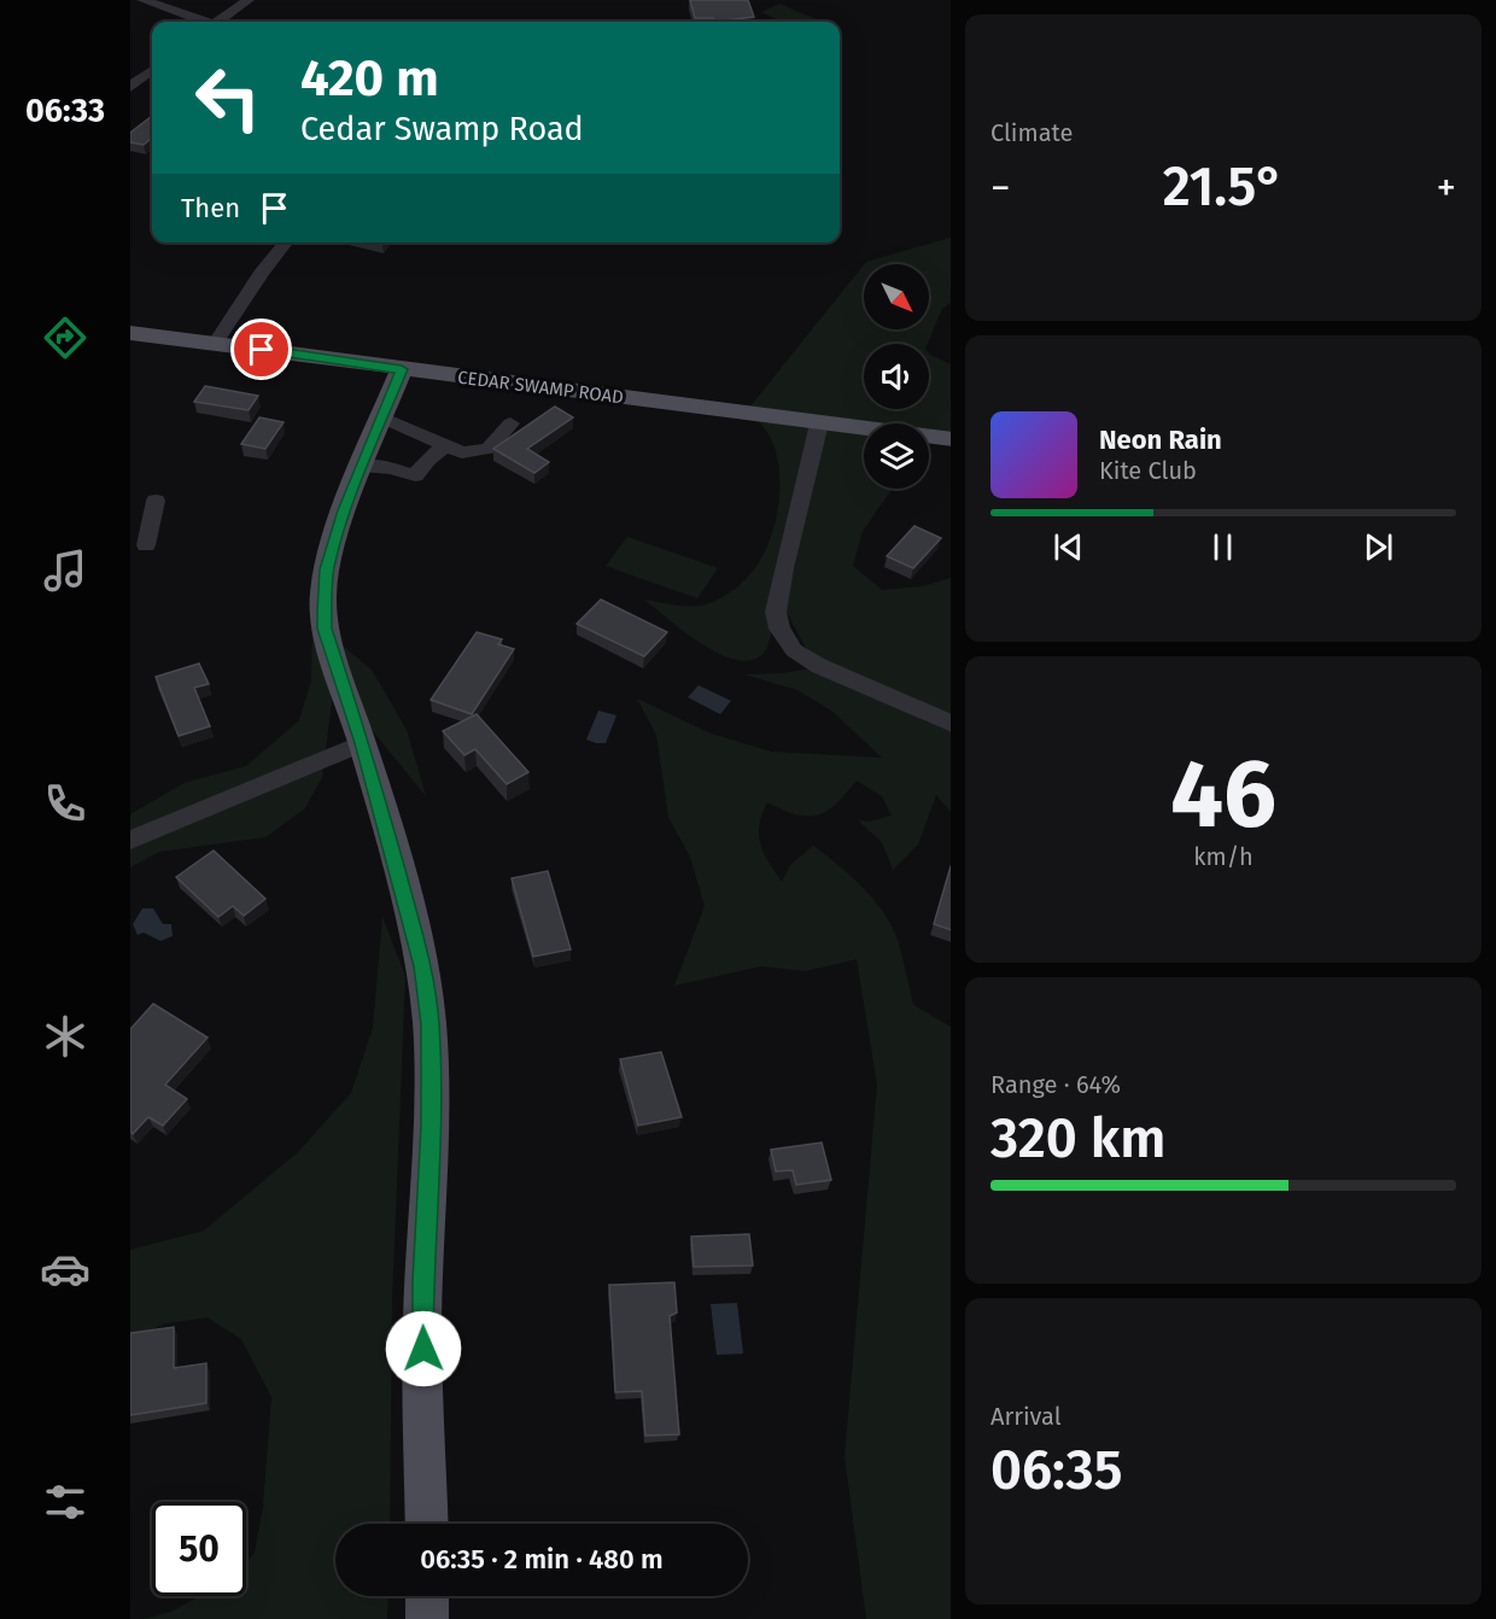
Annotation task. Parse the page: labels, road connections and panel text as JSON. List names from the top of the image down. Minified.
{"streets":{"main road":["CEDAR SWAMP ROAD"]},"north":"bottom right","page":{"tabs":"06:33","tile":["Climate",["46","km/h"],["Range · 64%","320 km"],["Arrival","06:35"]],"turn":["420 m","Cedar Swamp Road"],"heat":["−","21.5°","+"],"then":"Then","song":["Neon Rain","Kite Club"],"limit":"50","trip":"06:35 · 2 min · 480 m"}}
